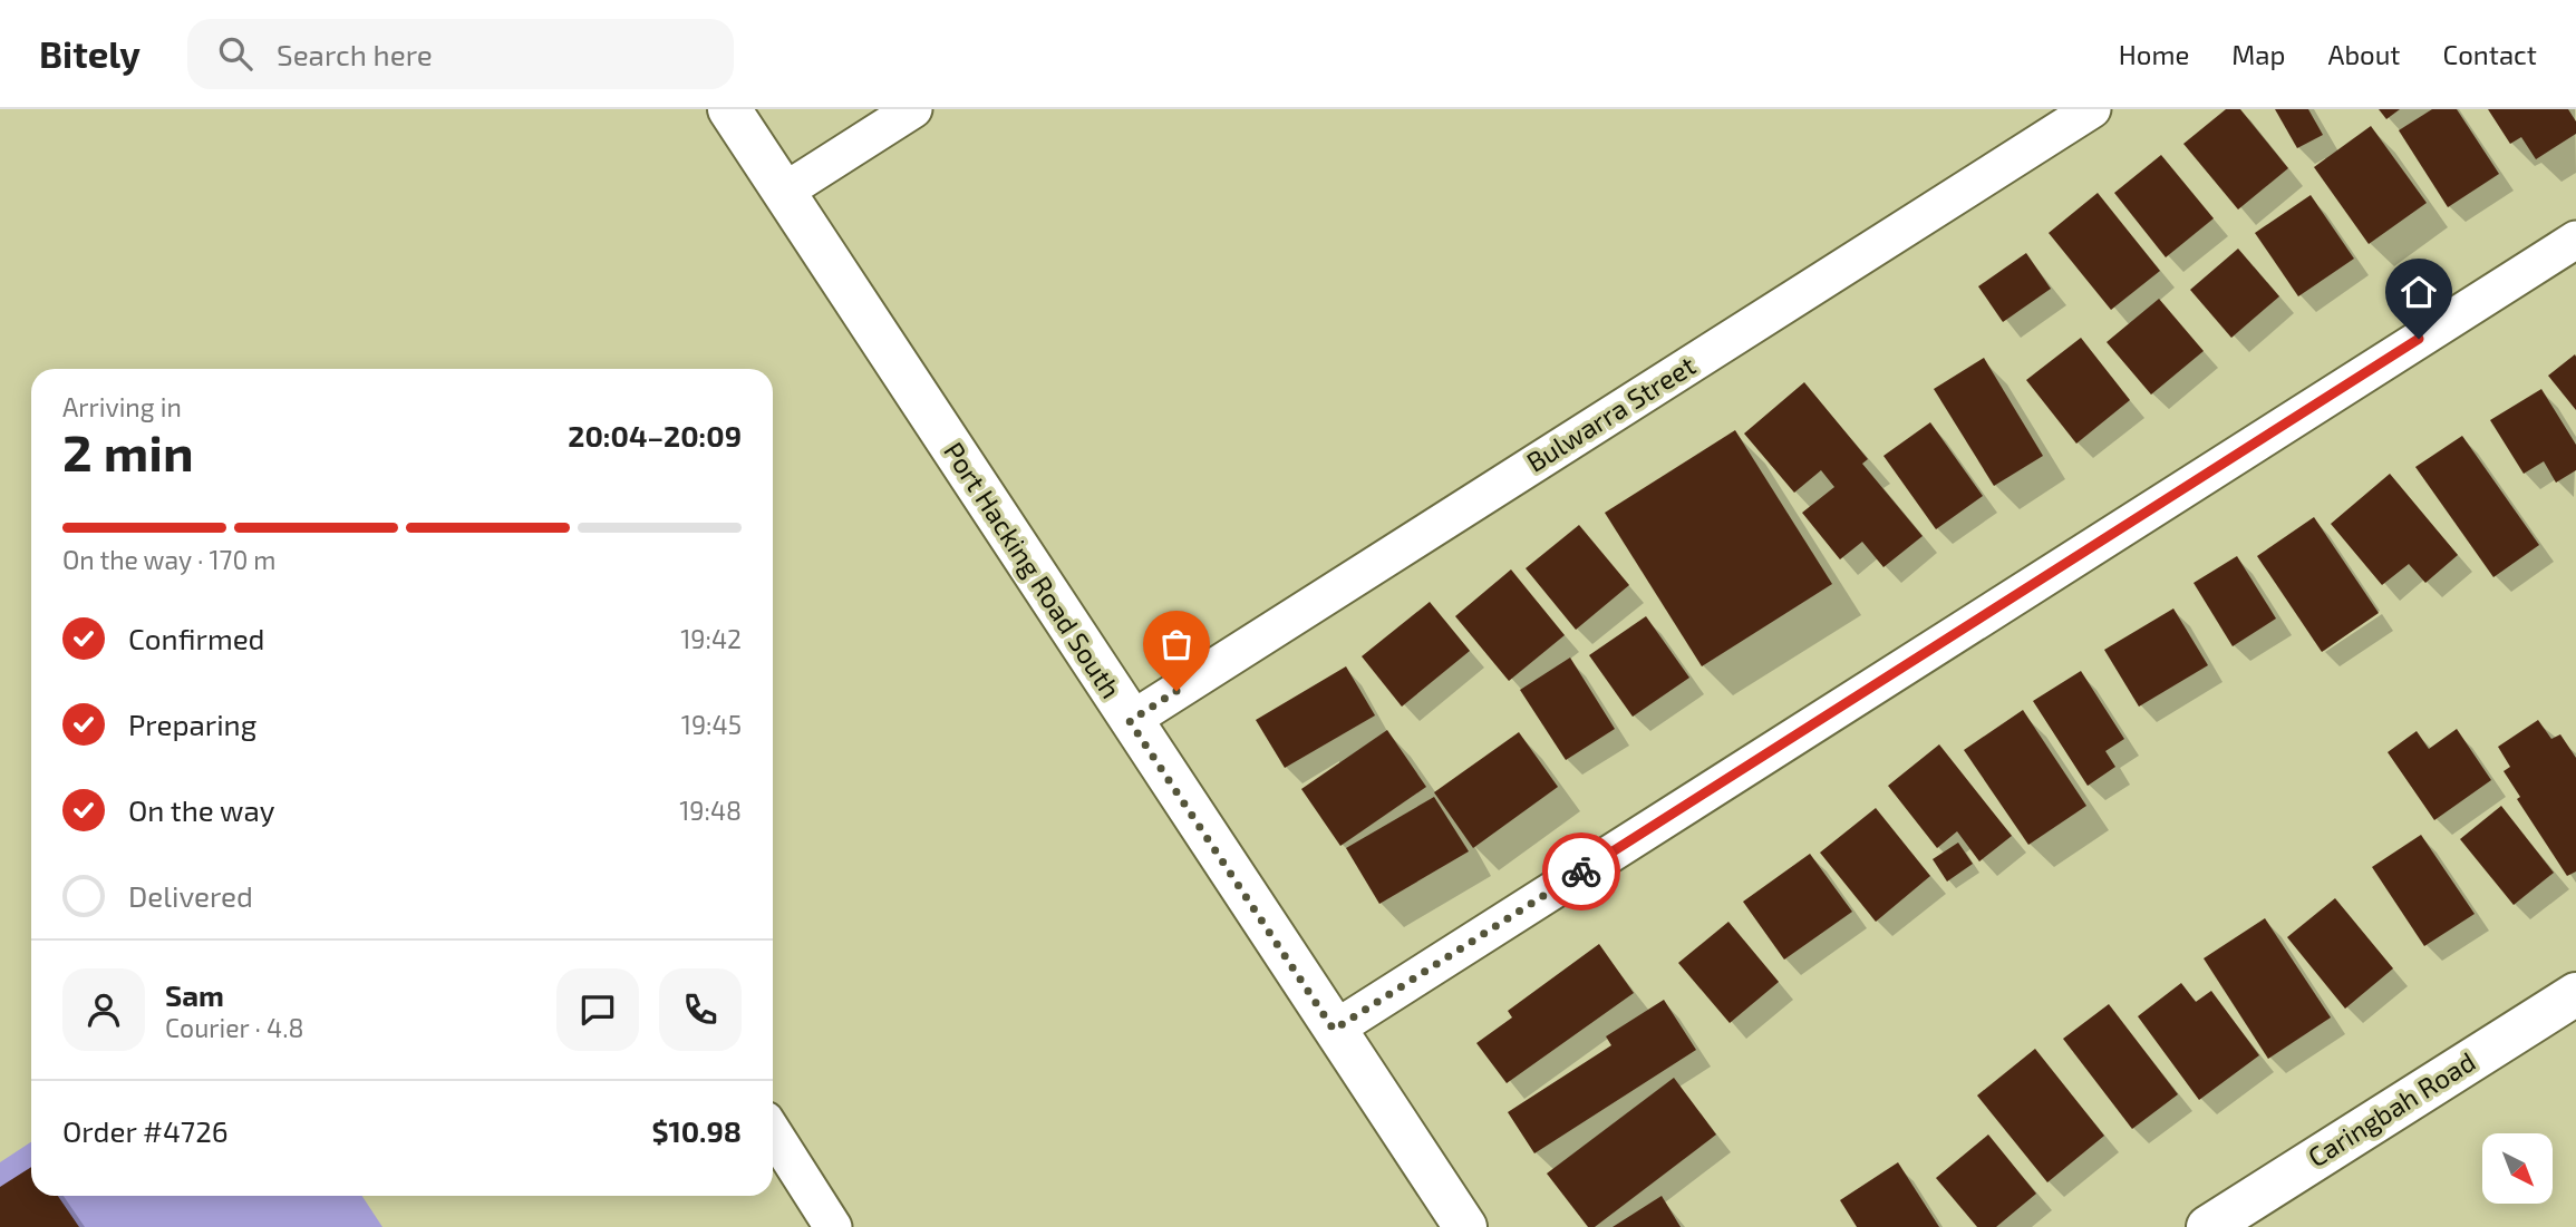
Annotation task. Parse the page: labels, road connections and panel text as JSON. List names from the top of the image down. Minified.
{"streets":{"street":["Bulwarra Street","Port Hacking Road South","Caringbah Road"]},"crossings":[["Bulwarra Street","Port Hacking Road South"]],"north":"bottom right","page":{"header":"Bitely","search":"Search here","nav":["Home","Map","About","Contact"],"heading":["2 min","Arriving in","20:04–20:09"],"panel":["Sam","Courier · 4.8","Order #4726","$10.98"],"bar":"On the way · 170 m","list":[["Confirmed","19:42"],["Preparing","19:45"],["On the way","19:48"],"Delivered"]}}
